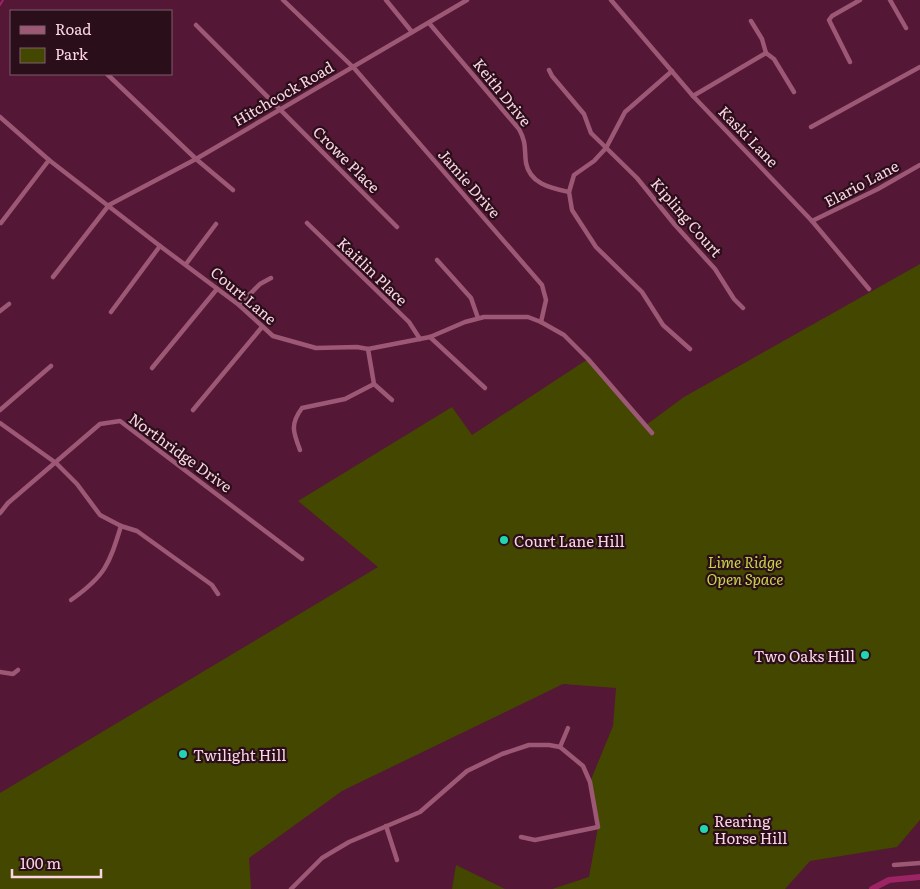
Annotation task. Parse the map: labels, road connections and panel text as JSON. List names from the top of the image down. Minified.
{"streets":{"street":["Keith Drive","Hitchcock Road","Kaski Lane","Crowe Place","Jamie Drive","Elario Lane","Kipling Court","Kaitlin Place","Court Lane","Northridge Drive"]},"crossings":[["Keith Drive","Hitchcock Road"],["Hitchcock Road","Crowe Place"],["Hitchcock Road","Jamie Drive"],["Hitchcock Road","Court Lane"],["Kaski Lane","Elario Lane"],["Jamie Drive","Court Lane"],["Kaitlin Place","Court Lane"]],"parks":["Lime Ridge Open Space"],"places":["Court Lane Hill","Two Oaks Hill","Twilight Hill","Rearing Horse Hill"],"legend":["Road","Park"],"scale_bar":"100 m"}
